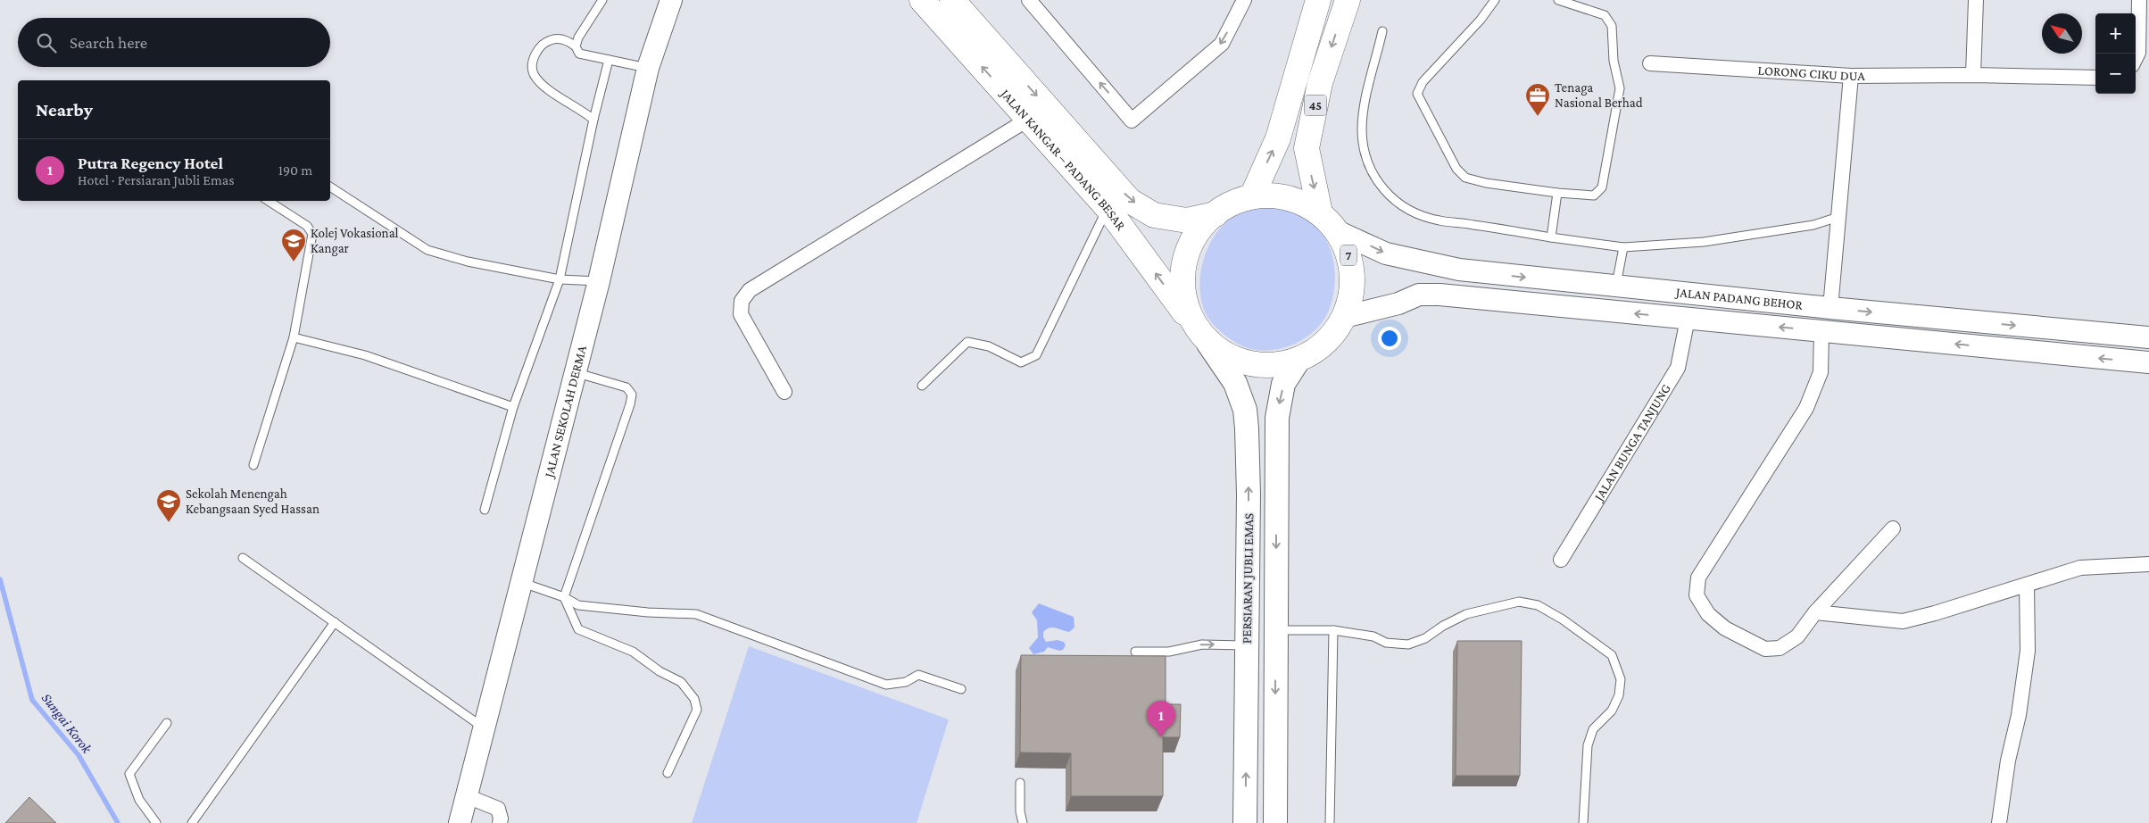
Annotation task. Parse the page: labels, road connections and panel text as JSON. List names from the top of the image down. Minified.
{"streets":{"highway":["45","JALAN KANGAR – PADANG BESAR","7"],"main road":["JALAN PADANG BEHOR","JALAN SEKOLAH DERMA","PERSIARAN JUBLI EMAS"],"street":["LORONG CIKU DUA","JALAN BUNGA TANJUNG"]},"crossings":[["45","7"],["JALAN KANGAR – PADANG BESAR","7"],["JALAN KANGAR – PADANG BESAR","PERSIARAN JUBLI EMAS"],["7","JALAN PADANG BEHOR"],["7","PERSIARAN JUBLI EMAS"],["JALAN PADANG BEHOR","JALAN BUNGA TANJUNG"]],"water":["Sungai Korok"],"places":{"office":["Tenaga Nasional Berhad"],"school or university":["Kolej Vokasional Kangar","Sekolah Menengah Kebangsaan Syed Hassan"]},"north":"top left","page":{"map_buttons":["+","−"],"search":"Search here","heading":"Nearby","list":[{"mark":"1","name":"Putra Regency Hotel","note":"Hotel · Persiaran Jubli Emas","value":"190 m"}],"pins":"1"}}
